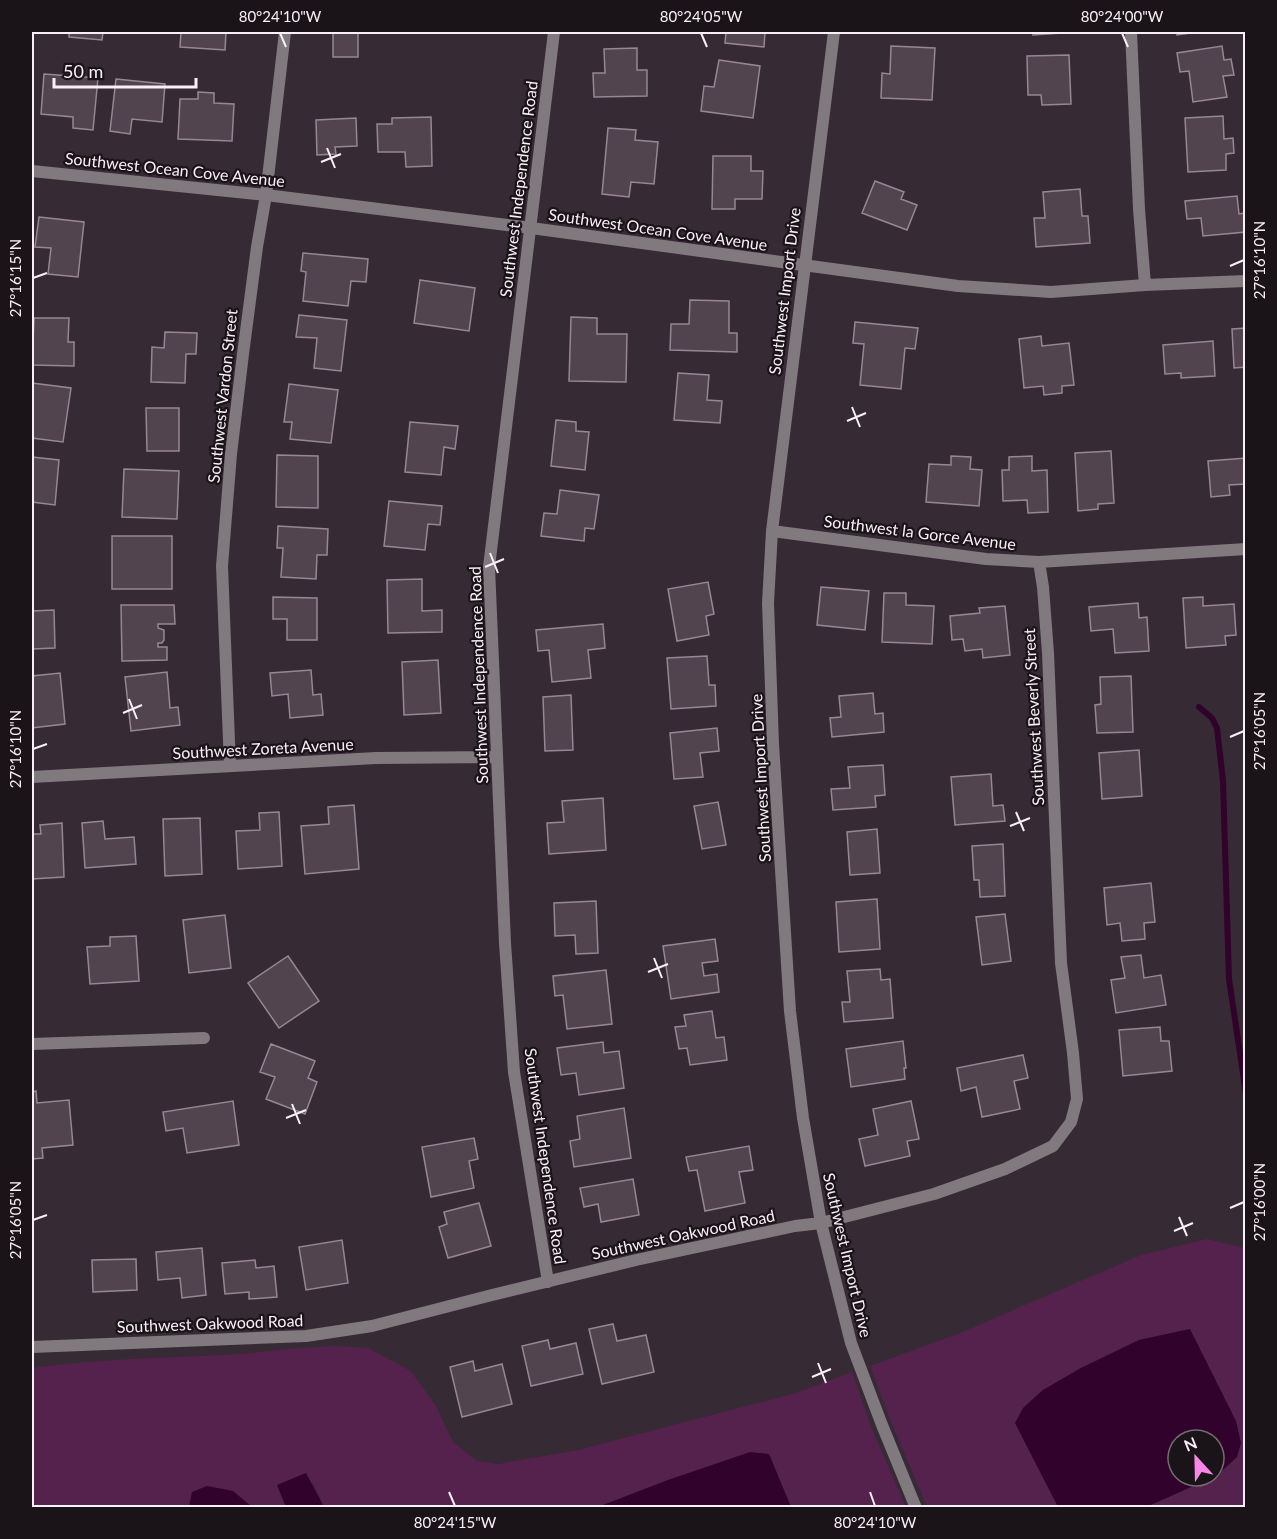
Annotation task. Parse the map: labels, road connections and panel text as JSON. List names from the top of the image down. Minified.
{"streets":{"street":["Southwest Ocean Cove Avenue","Southwest Independence Road","Southwest Import Drive","Southwest Vardon Street","Southwest la Gorce Avenue","Southwest Beverly Street","Southwest Zoreta Avenue","Southwest Oakwood Road"]},"crossings":[["Southwest Ocean Cove Avenue","Southwest Independence Road"],["Southwest Ocean Cove Avenue","Southwest Import Drive"],["Southwest Ocean Cove Avenue","Southwest Vardon Street"],["Southwest Independence Road","Southwest Zoreta Avenue"],["Southwest Independence Road","Southwest Oakwood Road"],["Southwest Import Drive","Southwest la Gorce Avenue"],["Southwest Import Drive","Southwest Oakwood Road"],["Southwest Vardon Street","Southwest Zoreta Avenue"],["Southwest la Gorce Avenue","Southwest Beverly Street"],["Southwest Beverly Street","Southwest Oakwood Road"]],"scale_bar":"50 m","north":"top","coordinates":["80°24'10\"W","80°24'05\"W","80°24'00\"W","27°16'10\"N","27°16'15\"N","27°16'05\"N","27°16'00\"N","80°24'15\"W"]}
